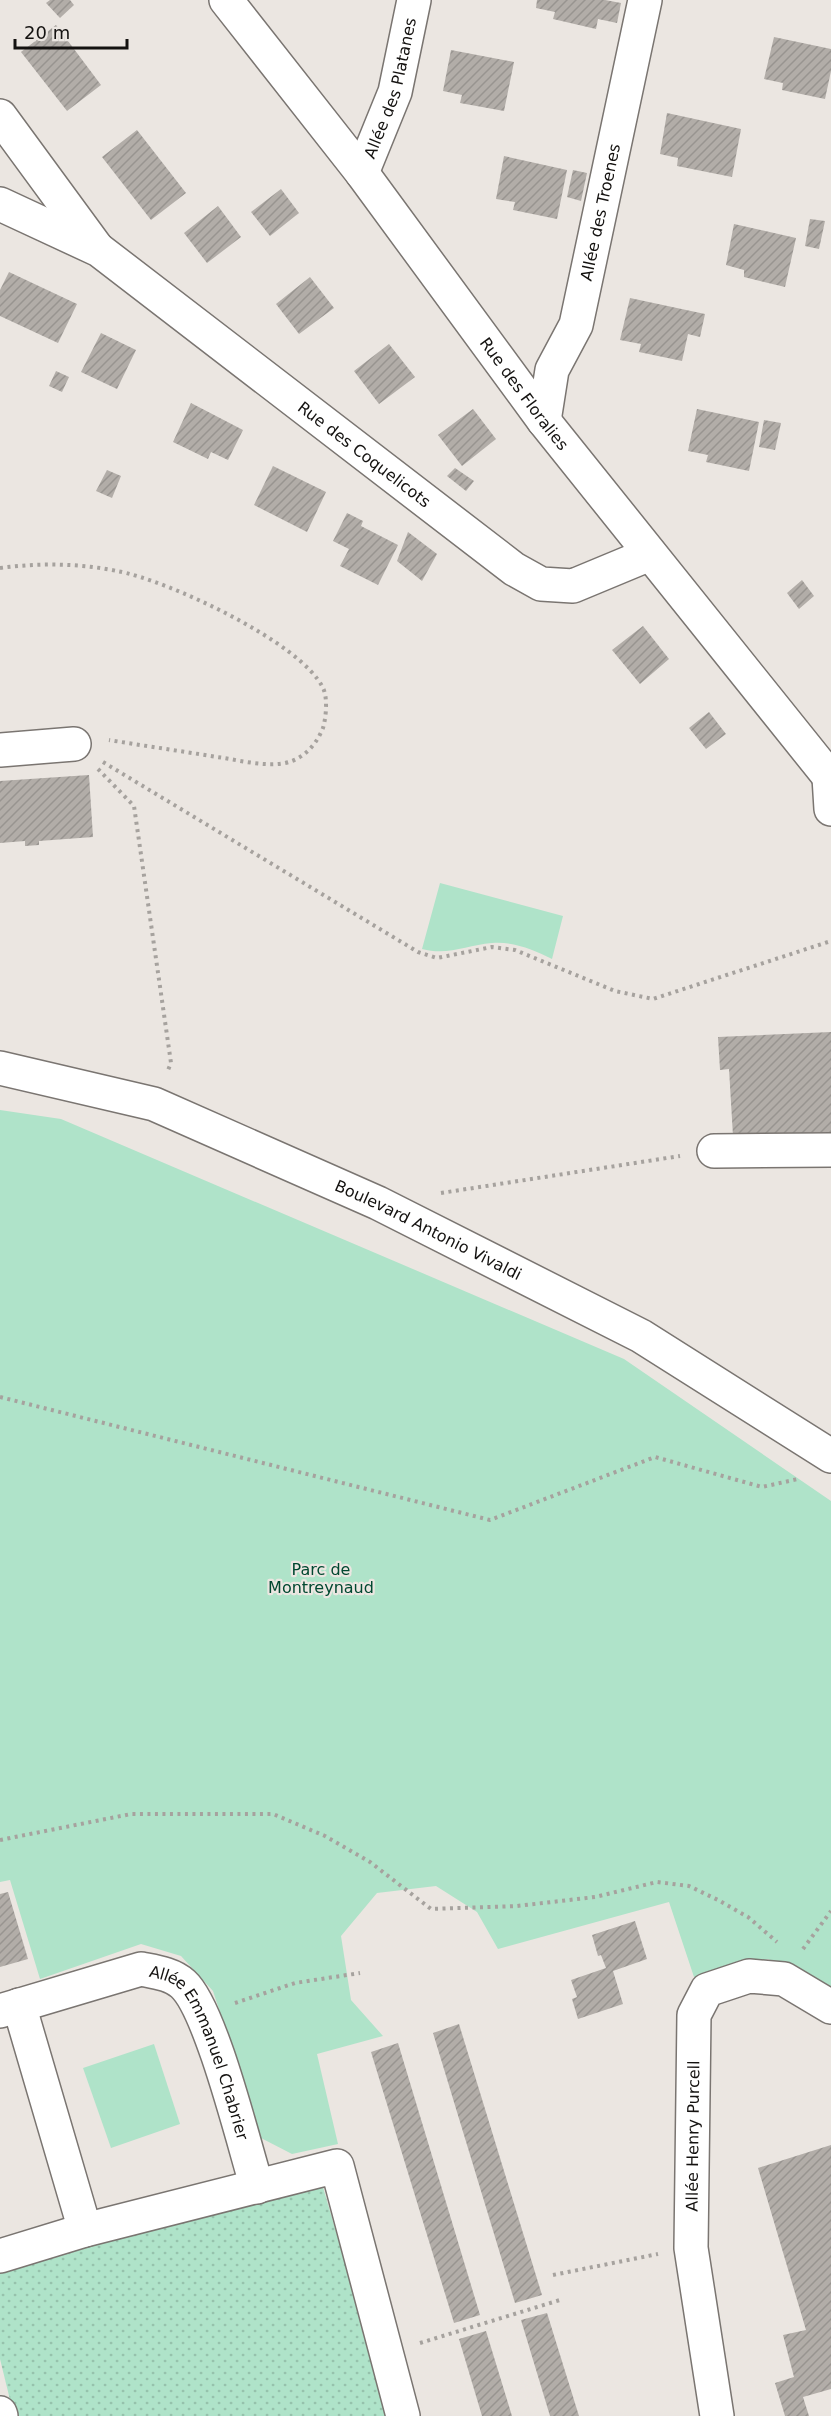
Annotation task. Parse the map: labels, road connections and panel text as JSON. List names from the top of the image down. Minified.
{"streets":{"street":["Allée des Platanes","Allée des Troenes","Rue des Floralies","Rue des Coquelicots","Boulevard Antonio Vivaldi","Allée Emmanuel Chabrier","Allée Henry Purcell"]},"crossings":[["Allée des Platanes","Rue des Floralies"],["Allée des Troenes","Rue des Floralies"],["Rue des Floralies","Rue des Coquelicots"]],"parks":["Parc de Montreynaud"],"scale_bar":"20 m"}
